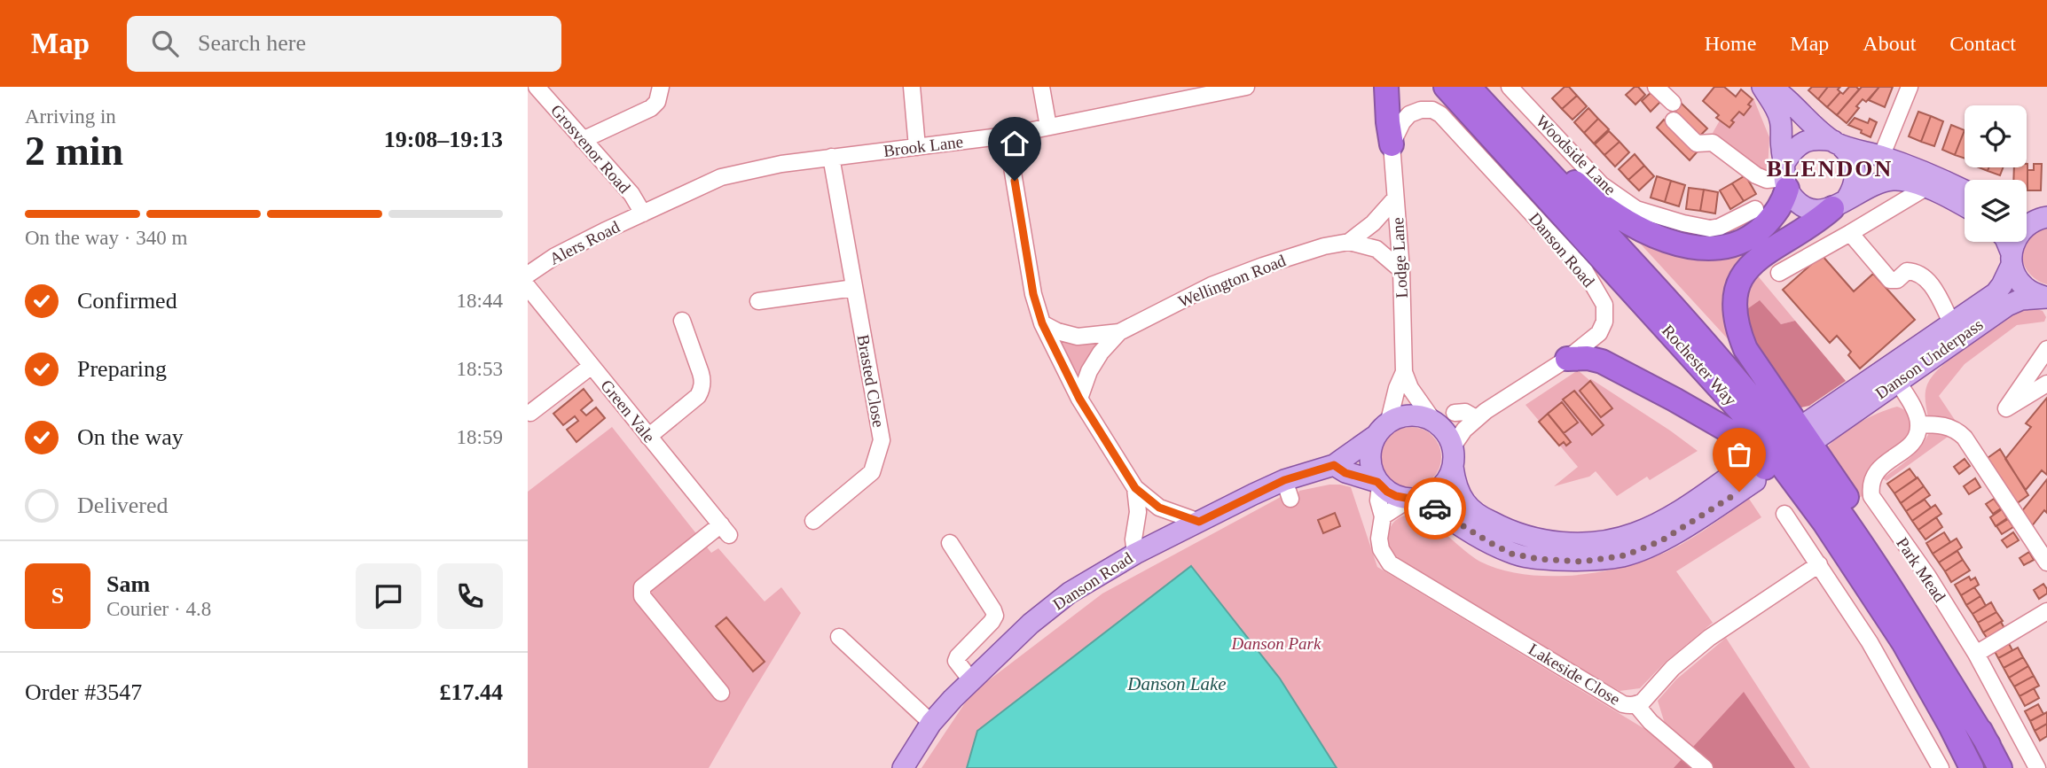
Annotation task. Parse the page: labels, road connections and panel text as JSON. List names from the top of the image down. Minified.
{"streets":{"highway":["Rochester Way"],"main road":["Danson Road","Danson Underpass"],"street":["Brook Lane","Grosvenor Road","Woodside Lane","Alers Road","Lodge Lane","Wellington Road","Brasted Close","Green Vale","Park Mead","Lakeside Close"]},"crossings":[["Brook Lane","Grosvenor Road"],["Brook Lane","Alers Road"],["Brook Lane","Brasted Close"],["Grosvenor Road","Alers Road"],["Danson Road","Lodge Lane"],["Danson Road","Lakeside Close"],["Lodge Lane","Wellington Road"],["Lodge Lane","Lakeside Close"]],"districts":["BLENDON"],"water":["Danson Lake"],"parks":["Danson Park"],"page":{"header":"Map","search":"Search here","nav":["Home","Map","About","Contact"],"heading":["2 min","Arriving in","19:08–19:13"],"panel":["Sam","Courier · 4.8","Order #3547","£17.44"],"bar":"On the way · 340 m","list":[["Confirmed","18:44"],["Preparing","18:53"],["On the way","18:59"],"Delivered"],"round":"S"}}
